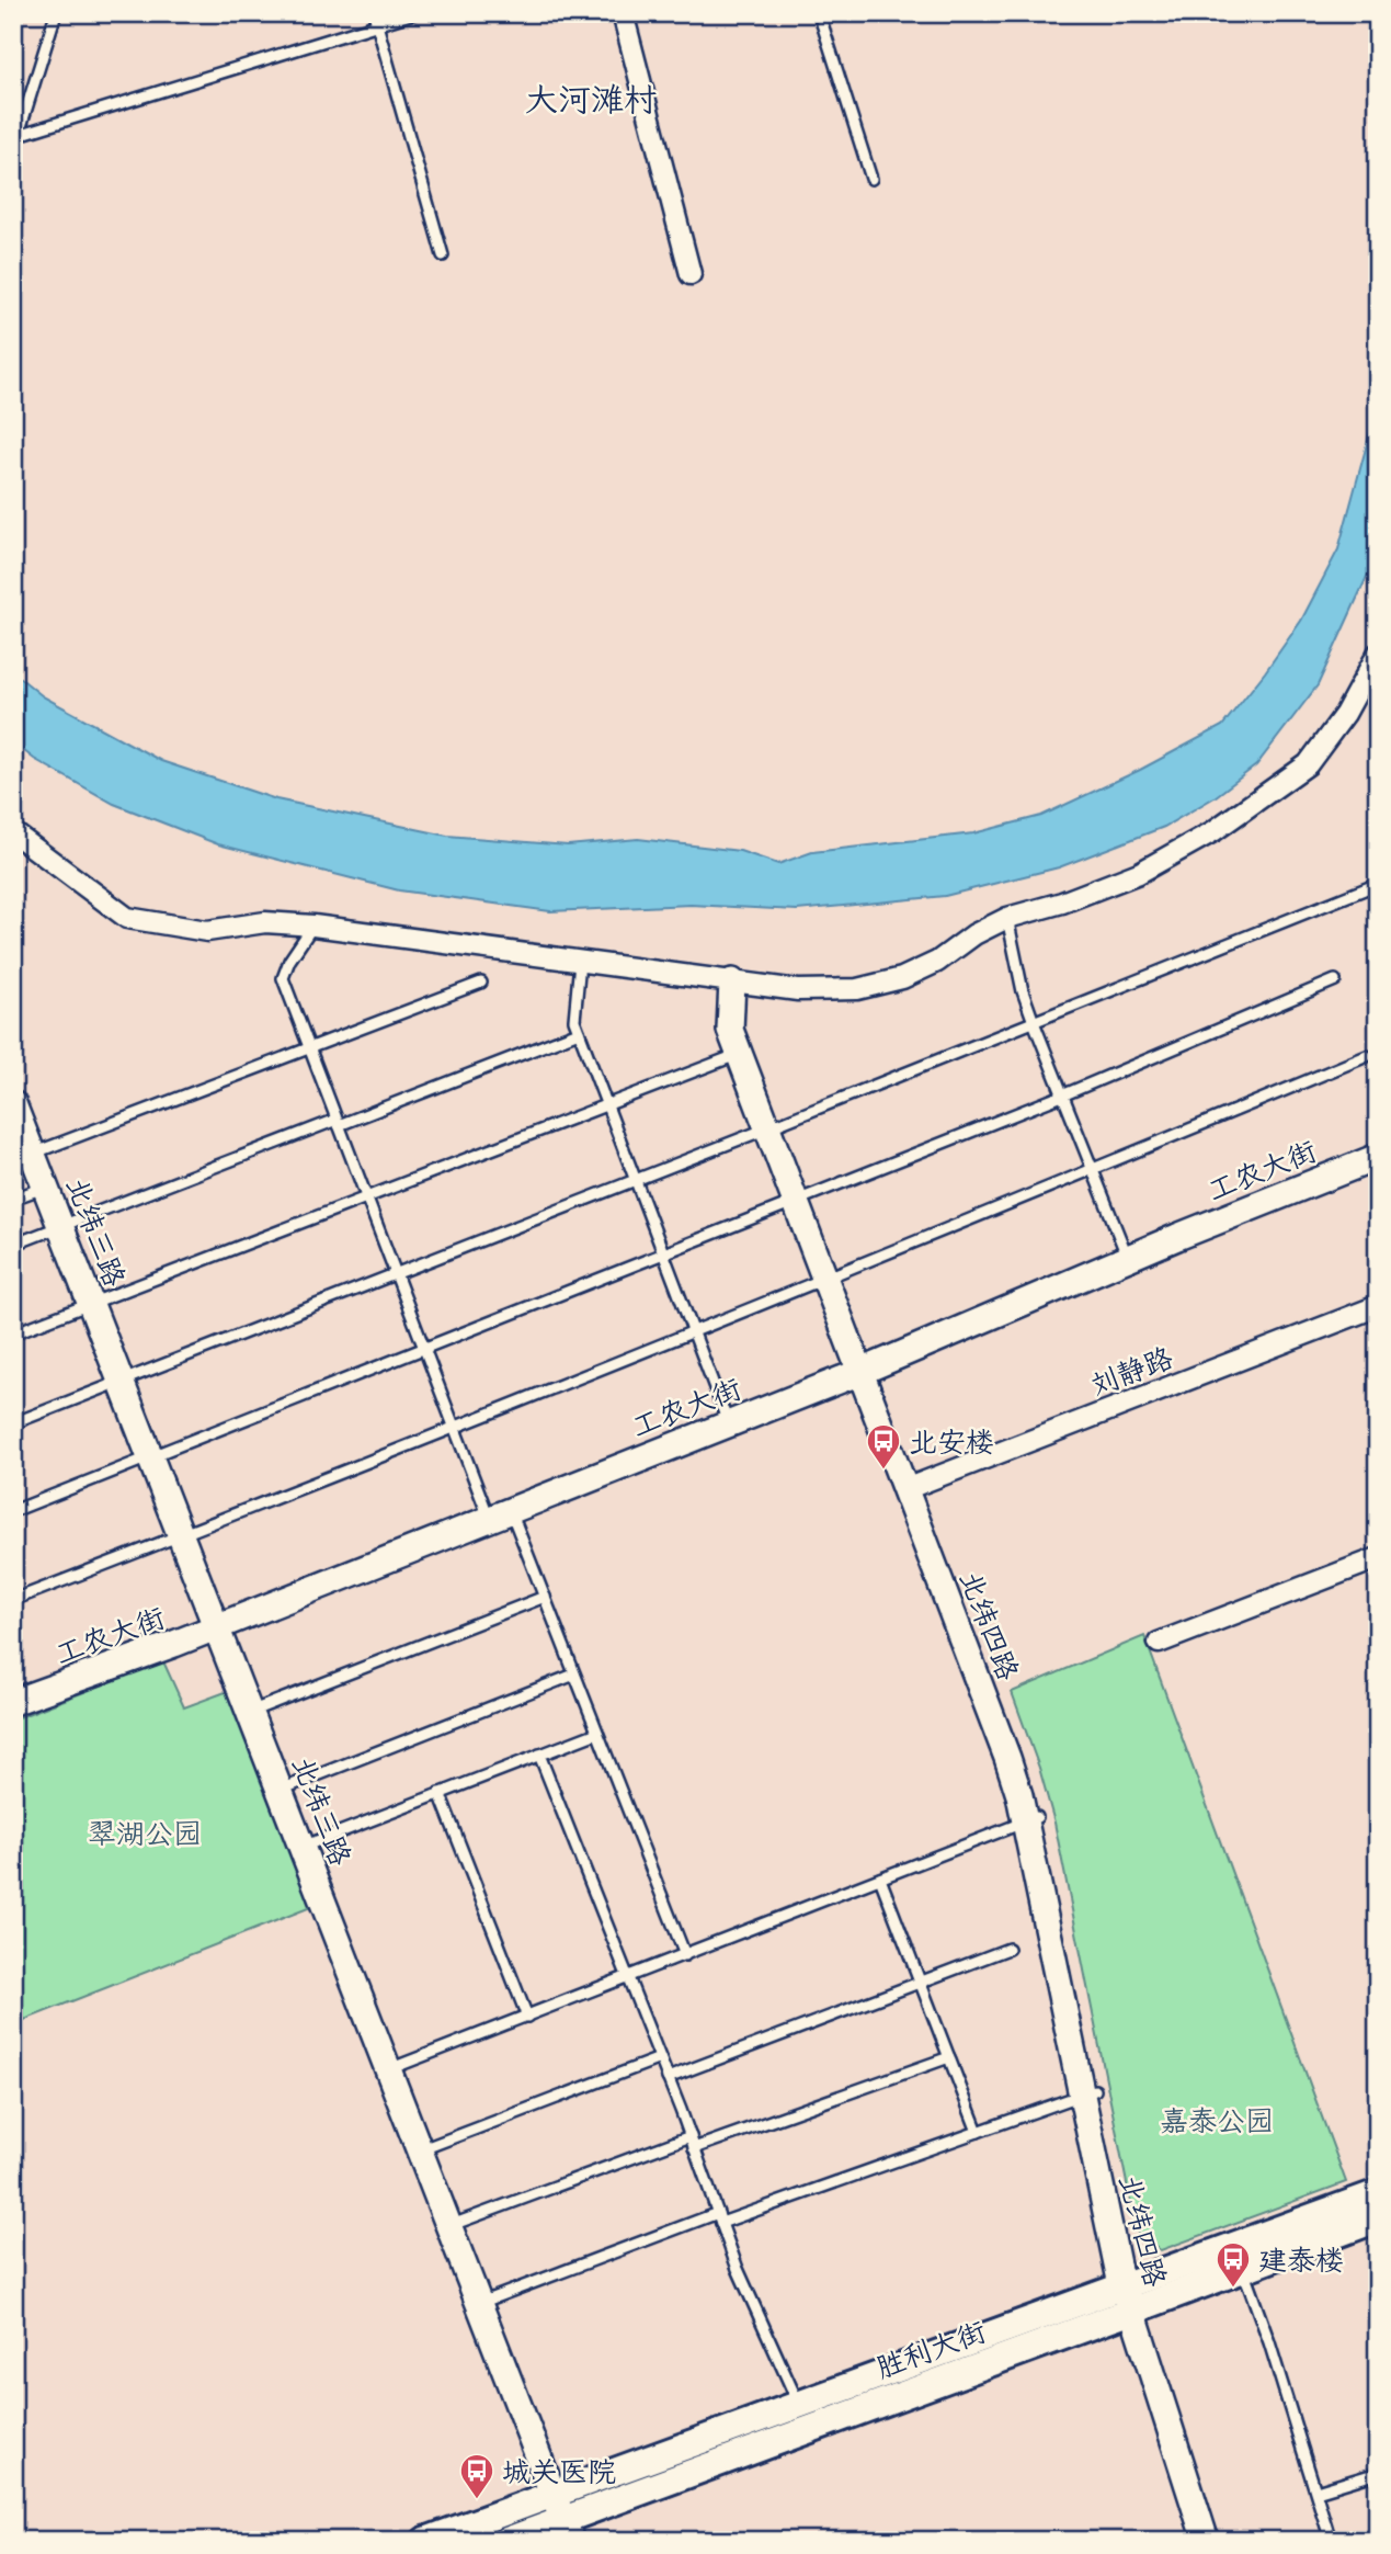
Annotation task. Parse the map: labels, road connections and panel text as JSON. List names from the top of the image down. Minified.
{"streets":{"main road":["胜利大街"],"street":["工农大街","北纬三路","刘静路","北纬四路"]},"crossings":[["工农大街","北纬三路"],["工农大街","北纬四路"],["北纬三路","胜利大街"],["刘静路","北纬四路"],["北纬四路","胜利大街"]],"districts":["大河滩村"],"parks":["翠湖公园","嘉泰公园"],"places":{"bus stop":["北安楼","建泰楼","城关医院"]}}
